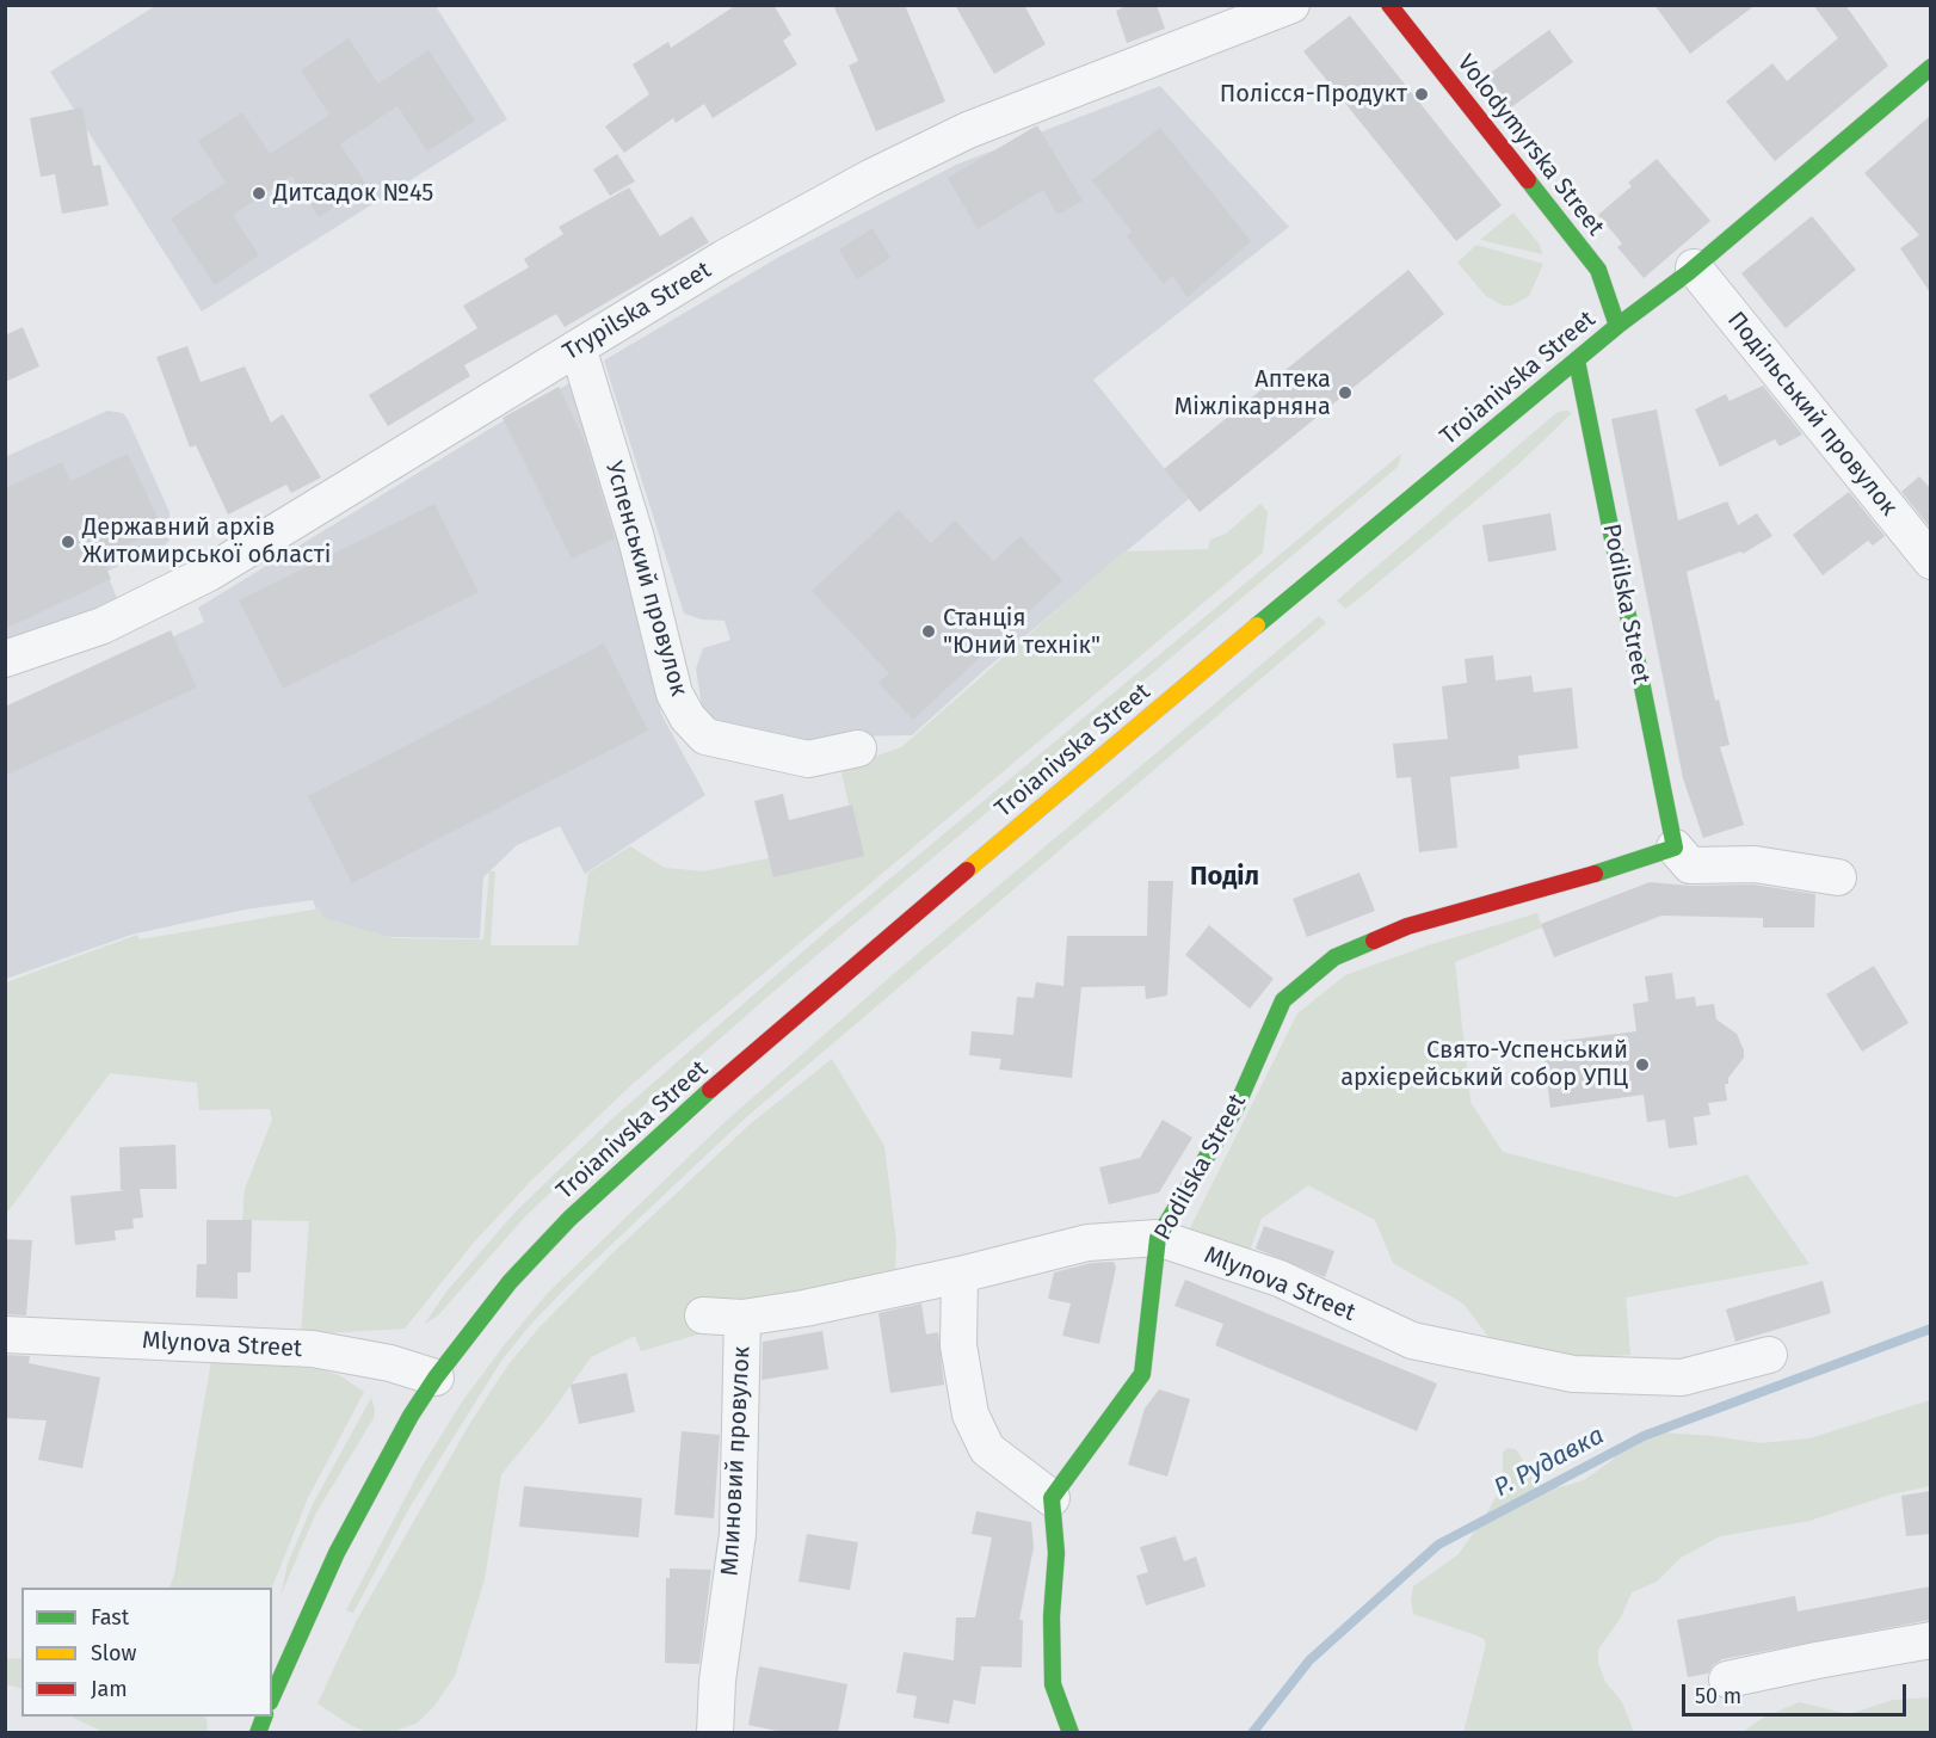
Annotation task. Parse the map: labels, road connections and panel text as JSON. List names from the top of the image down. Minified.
{"streets":{"street":["Volodymyrska Street","Trypilska Street","Troianivska Street","Подільський провулок","Успенський провулок","Podilska Street","Mlynova Street","Млиновий провулок"]},"crossings":[["Volodymyrska Street","Troianivska Street"],["Trypilska Street","Успенський провулок"],["Troianivska Street","Подільський провулок"],["Troianivska Street","Podilska Street"],["Troianivska Street","Mlynova Street"],["Podilska Street","Mlynova Street"],["Mlynova Street","Млиновий провулок"]],"districts":["Поділ"],"water":["Р. Рудавка"],"places":["Полісся-Продукт","Дитсадок №45","Аптека Міжлікарняна","Державний архів Житомирської області","Станція \"Юний технік\"","Свято-Успенський архієрейський собор УПЦ"],"legend":["Fast","Slow","Jam"],"scale_bar":"50 m"}
